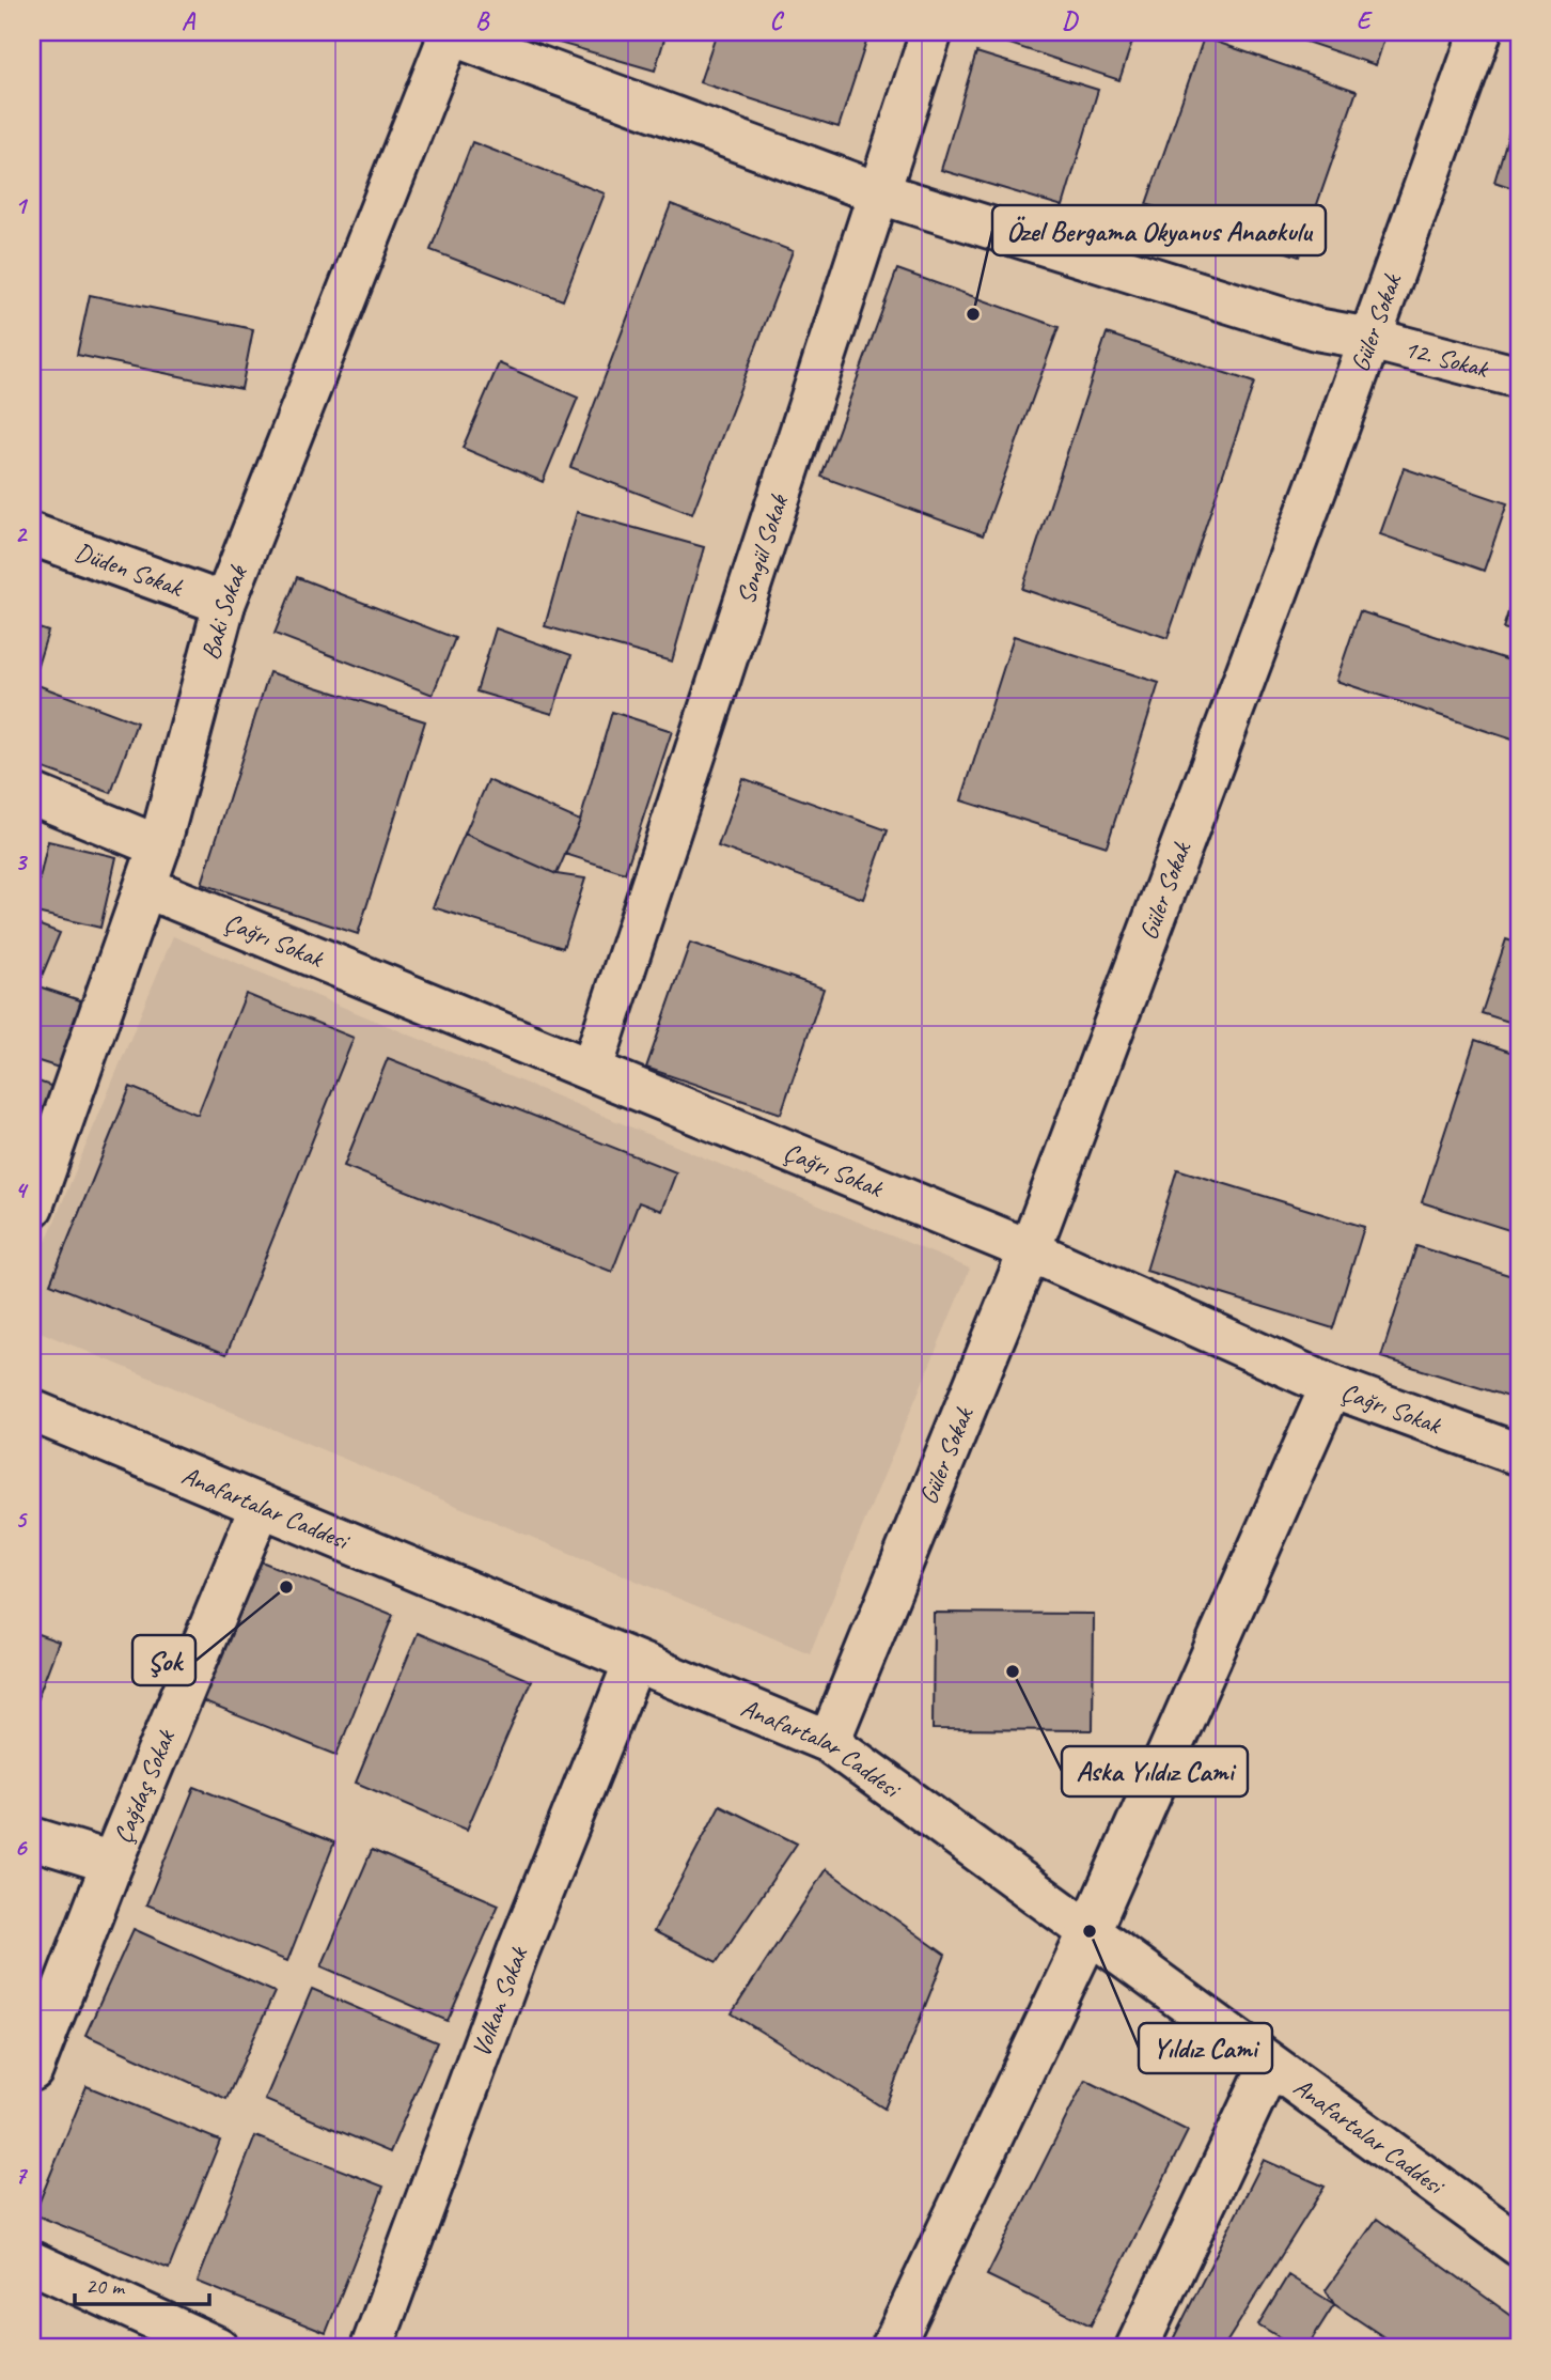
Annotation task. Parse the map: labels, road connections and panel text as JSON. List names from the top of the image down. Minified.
{"streets":{"street":["Güler Sokak","12. Sokak","Songül Sokak","Düden Sokak","Baki Sokak","Çağrı Sokak","Anafartalar Caddesi","Çağdaş Sokak","Volkan Sokak"]},"crossings":[["Güler Sokak","12. Sokak"],["Güler Sokak","Çağrı Sokak"],["Güler Sokak","Anafartalar Caddesi"],["12. Sokak","Songül Sokak"],["12. Sokak","Baki Sokak"],["Songül Sokak","Çağrı Sokak"],["Düden Sokak","Baki Sokak"],["Baki Sokak","Çağrı Sokak"],["Anafartalar Caddesi","Çağdaş Sokak"],["Anafartalar Caddesi","Volkan Sokak"]],"places":["Özel Bergama Okyanus Anaokulu","Şok","Aska Yıldız Cami","Yıldız Cami"],"scale_bar":"20 m","grid":{"columns":["A","B","C","D","E"],"rows":["1","2","3","4","5","6","7"]}}
